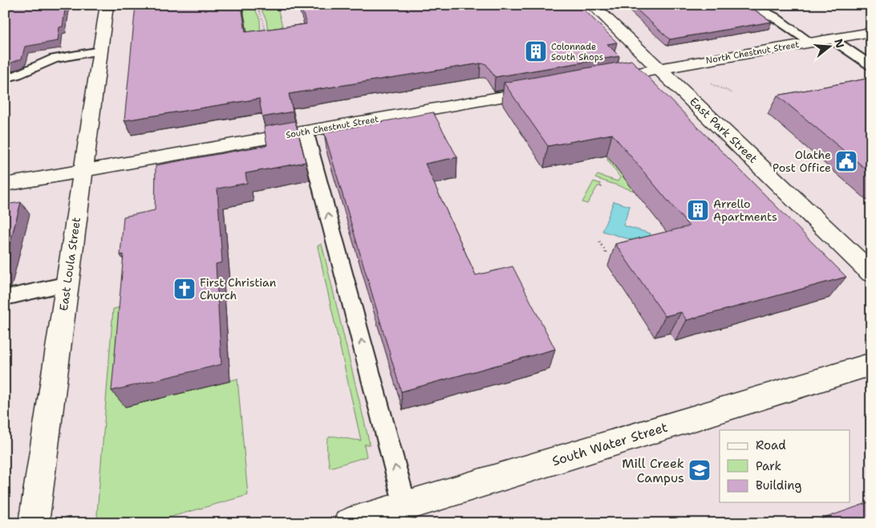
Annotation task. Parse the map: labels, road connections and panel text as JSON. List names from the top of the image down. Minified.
{"streets":{"street":["North Chestnut Street","South Chestnut Street","East Park Street","East Loula Street","South Water Street"]},"crossings":[["North Chestnut Street","East Park Street"],["South Chestnut Street","East Loula Street"]],"places":{"building":["Colonnade South Shops","Arrello Apartments"],"public building":["Olathe Post Office"],"church":["First Christian Church"],"school or university":["Mill Creek Campus"]},"legend":["Road","Park","Building"],"north":"right"}
